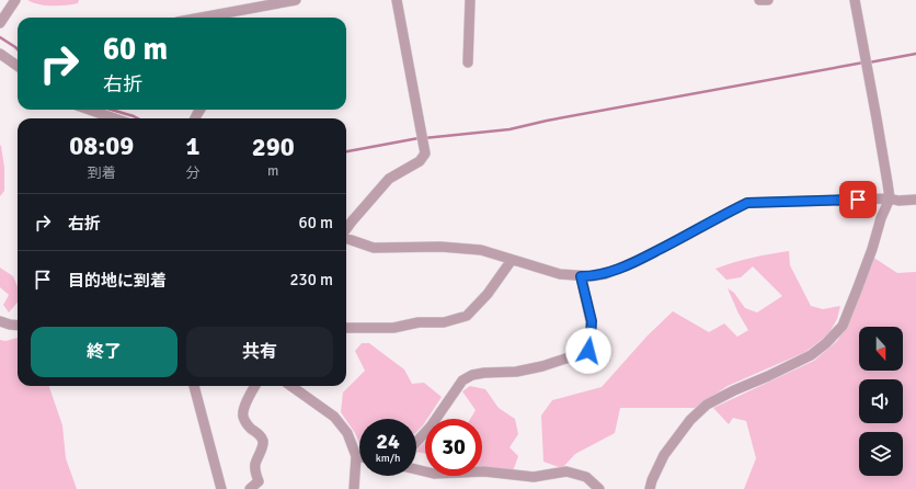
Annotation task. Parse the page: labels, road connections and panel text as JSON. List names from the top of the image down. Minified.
{"north":"bottom","page":{"turn":["60 m","右折"],"eta":["08:09","到着","1","分","290","m"],"list":[{"name":"右折","value":"60 m"},{"name":"目的地に到着","value":"230 m"}],"buttons":["終了","共有"],"speed":"24 km/h","limit":"30"}}
